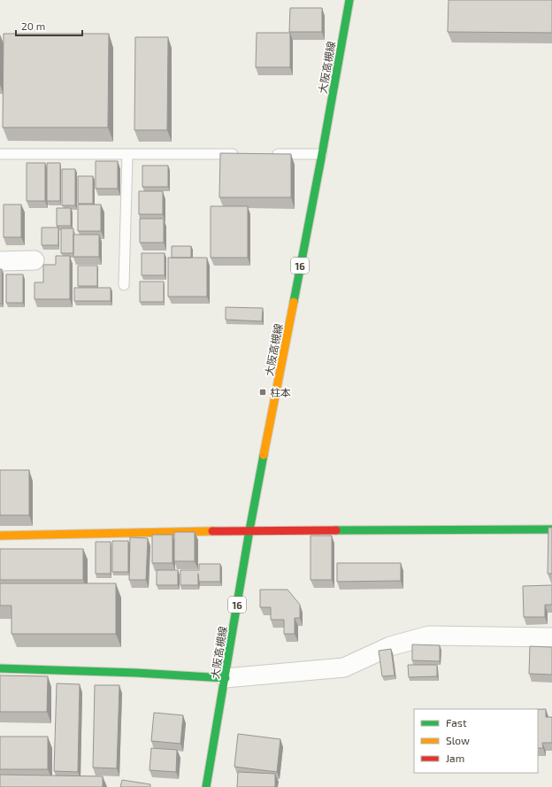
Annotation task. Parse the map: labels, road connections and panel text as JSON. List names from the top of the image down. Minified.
{"streets":{"main road":["大阪高槻線","16"]},"places":{"transit":["柱本"]},"legend":["Fast","Slow","Jam"],"scale_bar":"20 m"}
